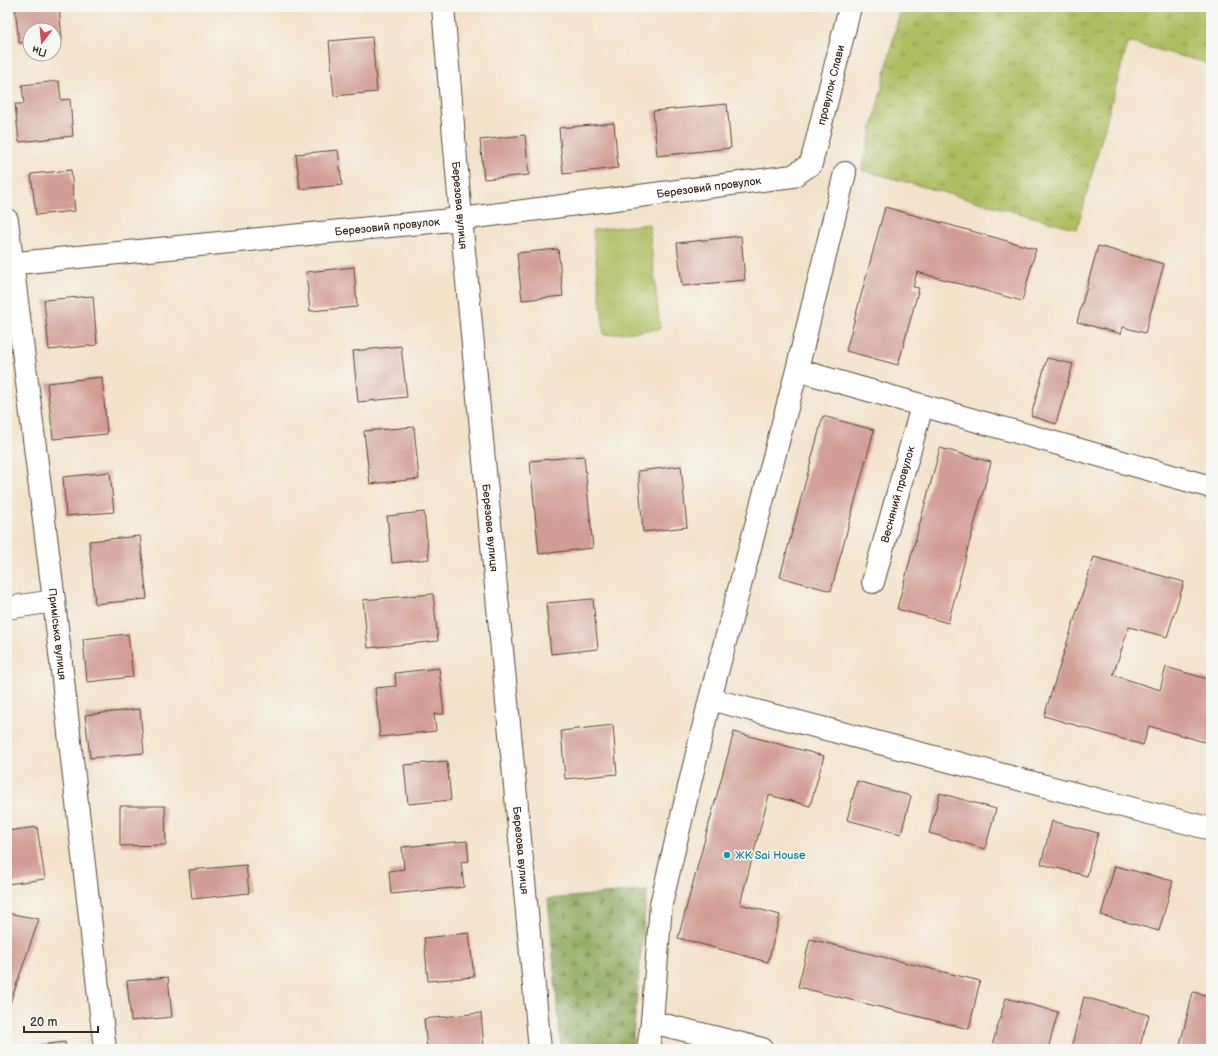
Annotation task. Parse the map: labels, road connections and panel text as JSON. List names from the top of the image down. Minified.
{"streets":{"street":["провулок Слави","Березовий провулок","Березова вулиця","Весняний провулок","Приміська вулиця"]},"crossings":[["провулок Слави","Березовий провулок"],["Березовий провулок","Березова вулиця"],["Березовий провулок","Приміська вулиця"]],"places":["ЖК Sai House"],"scale_bar":"20 m","north":"bottom"}
